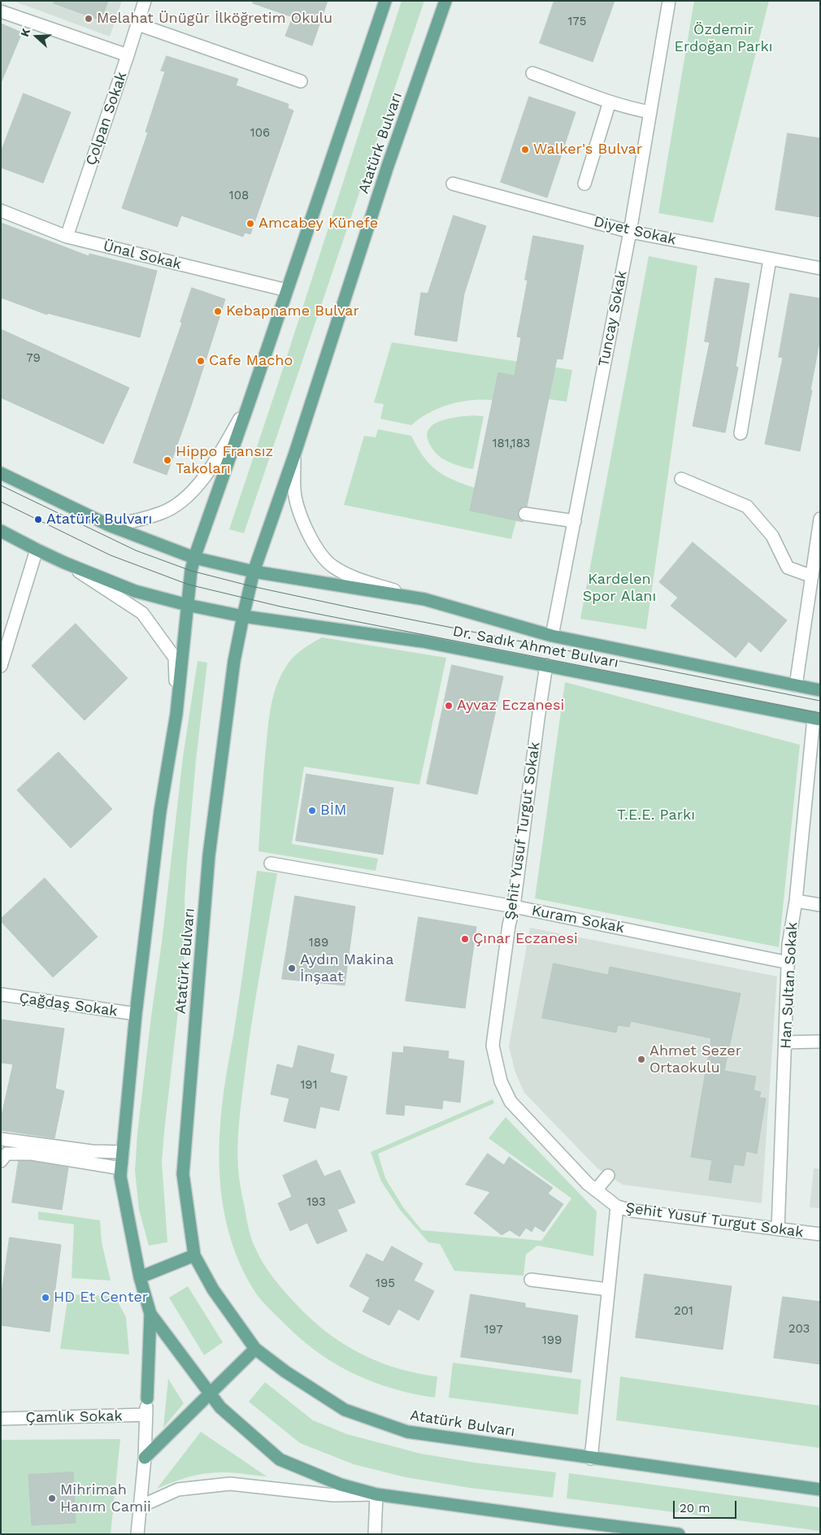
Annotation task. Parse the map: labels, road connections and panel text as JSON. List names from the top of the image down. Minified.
{"streets":{"main road":["Atatürk Bulvarı","Dr. Sadık Ahmet Bulvarı"],"street":["Çolpan Sokak","Diyet Sokak","Ünal Sokak","Tuncay Sokak","Şehit Yusuf Turgut Sokak","Kuram Sokak","Han Sultan Sokak","Çağdaş Sokak","Çamlık Sokak"]},"crossings":[["Çolpan Sokak","Ünal Sokak"],["Atatürk Bulvarı","Dr. Sadık Ahmet Bulvarı"],["Diyet Sokak","Tuncay Sokak"],["Tuncay Sokak","Dr. Sadık Ahmet Bulvarı"],["Dr. Sadık Ahmet Bulvarı","Şehit Yusuf Turgut Sokak"],["Dr. Sadık Ahmet Bulvarı","Han Sultan Sokak"],["Şehit Yusuf Turgut Sokak","Kuram Sokak"],["Şehit Yusuf Turgut Sokak","Han Sultan Sokak"],["Kuram Sokak","Han Sultan Sokak"]],"parks":["Özdemir Erdoğan Parkı","Kardelen Spor Alanı","T.E.E. Parkı"],"places":["Melahat Ünügür İlköğretim Okulu","Walker's Bulvar","Amcabey Künefe","Kebapname Bulvar","Cafe Macho","Hippo Fransız Takoları","Atatürk Bulvarı","Ayvaz Eczanesi","BİM","Çınar Eczanesi","Aydın Makina İnşaat","Ahmet Sezer Ortaokulu","HD Et Center","Mihrimah Hanım Camii"],"house_numbers":["175","106","108","79","181,183","189","191","193","195","201","203","197","199"],"scale_bar":"20 m","north":"left"}
